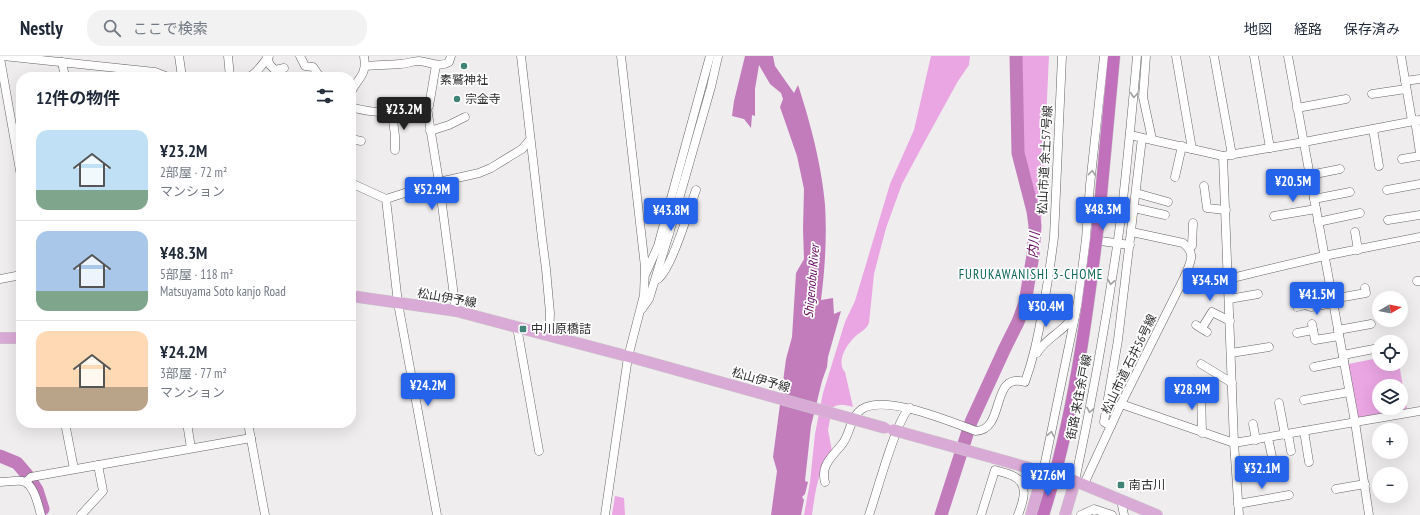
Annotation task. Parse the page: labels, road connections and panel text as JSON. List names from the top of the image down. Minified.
{"streets":{"main road":["松山伊予線"],"street":["松山市道 余土57号線","松山市道 石井56号線","街路 来住余戸線"]},"crossings":[["松山伊予線","松山市道 石井56号線"],["松山伊予線","街路 来住余戸線"],["松山市道 石井56号線","街路 来住余戸線"]],"districts":["FURUKAWANISHI 3-CHOME"],"water":["内川","Shigenobu River"],"places":{"other":["素鷲神社","宗金寺"],"transit":["中川原橋詰","南古川"]},"north":"right","page":{"header":"Nestly","search":"ここで検索","nav":["地図","経路","保存済み"],"heading":"12件の物件","price":["¥23.2M","¥20.5M","¥52.9M","¥48.3M","¥43.8M","¥34.5M","¥41.5M","¥30.4M","¥24.2M","¥28.9M","¥32.1M","¥27.6M"],"list":[{"name":"¥23.2M","note":"2部屋 · 72 m² · マンション"},{"name":"¥48.3M","note":"5部屋 · 118 m² · Matsuyama Soto kanjo Road"},{"name":"¥24.2M","note":"3部屋 · 77 m² · マンション"}],"map_buttons":["+","−"]}}
